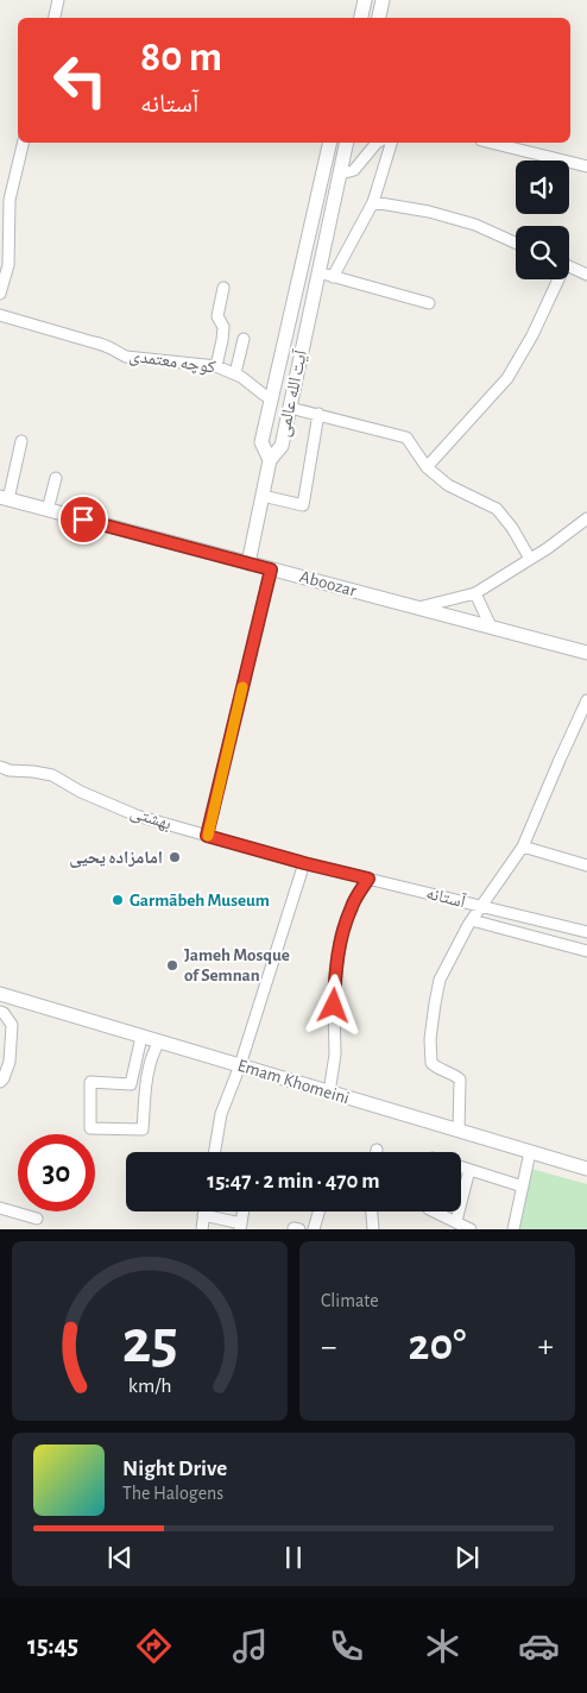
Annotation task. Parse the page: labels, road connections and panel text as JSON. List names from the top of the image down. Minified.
{"streets":{"street":["کوچه معتمدی","آیت الله عالمی","Aboozar","بهشتی","آستانه","Emam Khomeini"]},"crossings":[["کوچه معتمدی","آیت الله عالمی"],["بهشتی","آستانه"]],"places":["امامزاده یحیی","Garmābeh Museum","Jameh Mosque of Semnan"],"page":{"turn":["80 m","آستانه"],"limit":"30","trip":"15:47 · 2 min · 470 m","tile":"Climate","heat":["−","20°","+"],"song":["Night Drive","The Halogens"],"tabs":"15:45","gauge":["25","km/h"]}}
